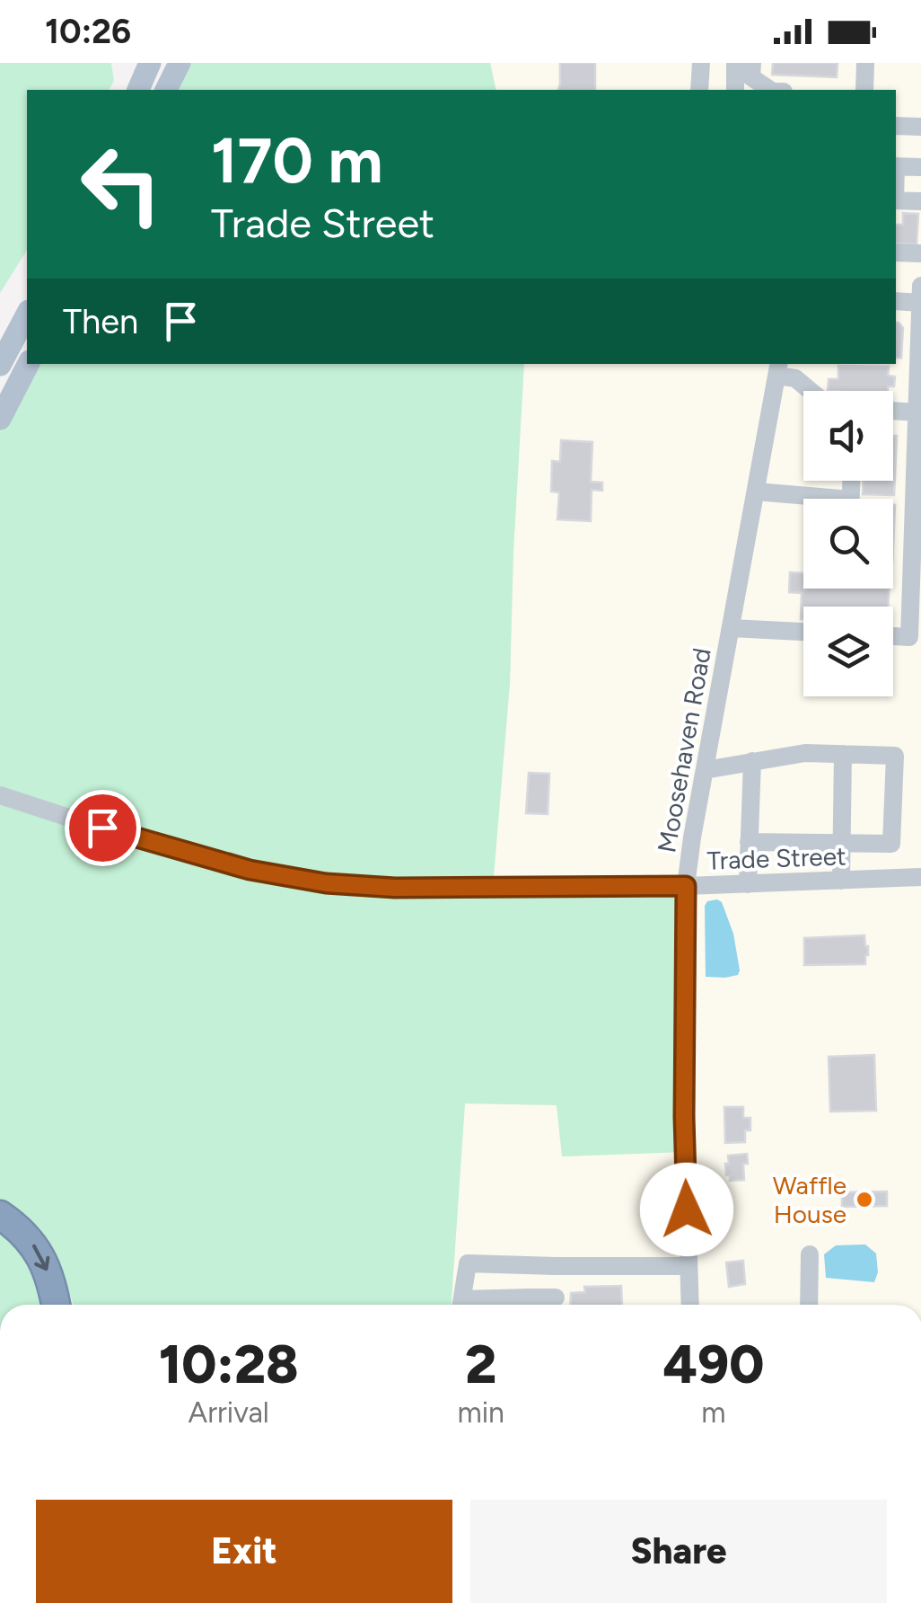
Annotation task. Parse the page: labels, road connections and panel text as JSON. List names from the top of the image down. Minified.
{"streets":{"street":["Moosehaven Road","Trade Street"]},"crossings":[["Moosehaven Road","Trade Street"]],"places":["Waffle House"],"page":{"status":"10:26","turn":["170 m","Trade Street"],"then":"Then","eta":["10:28","Arrival","2","min","490","m"],"buttons":["Exit","Share"]}}
